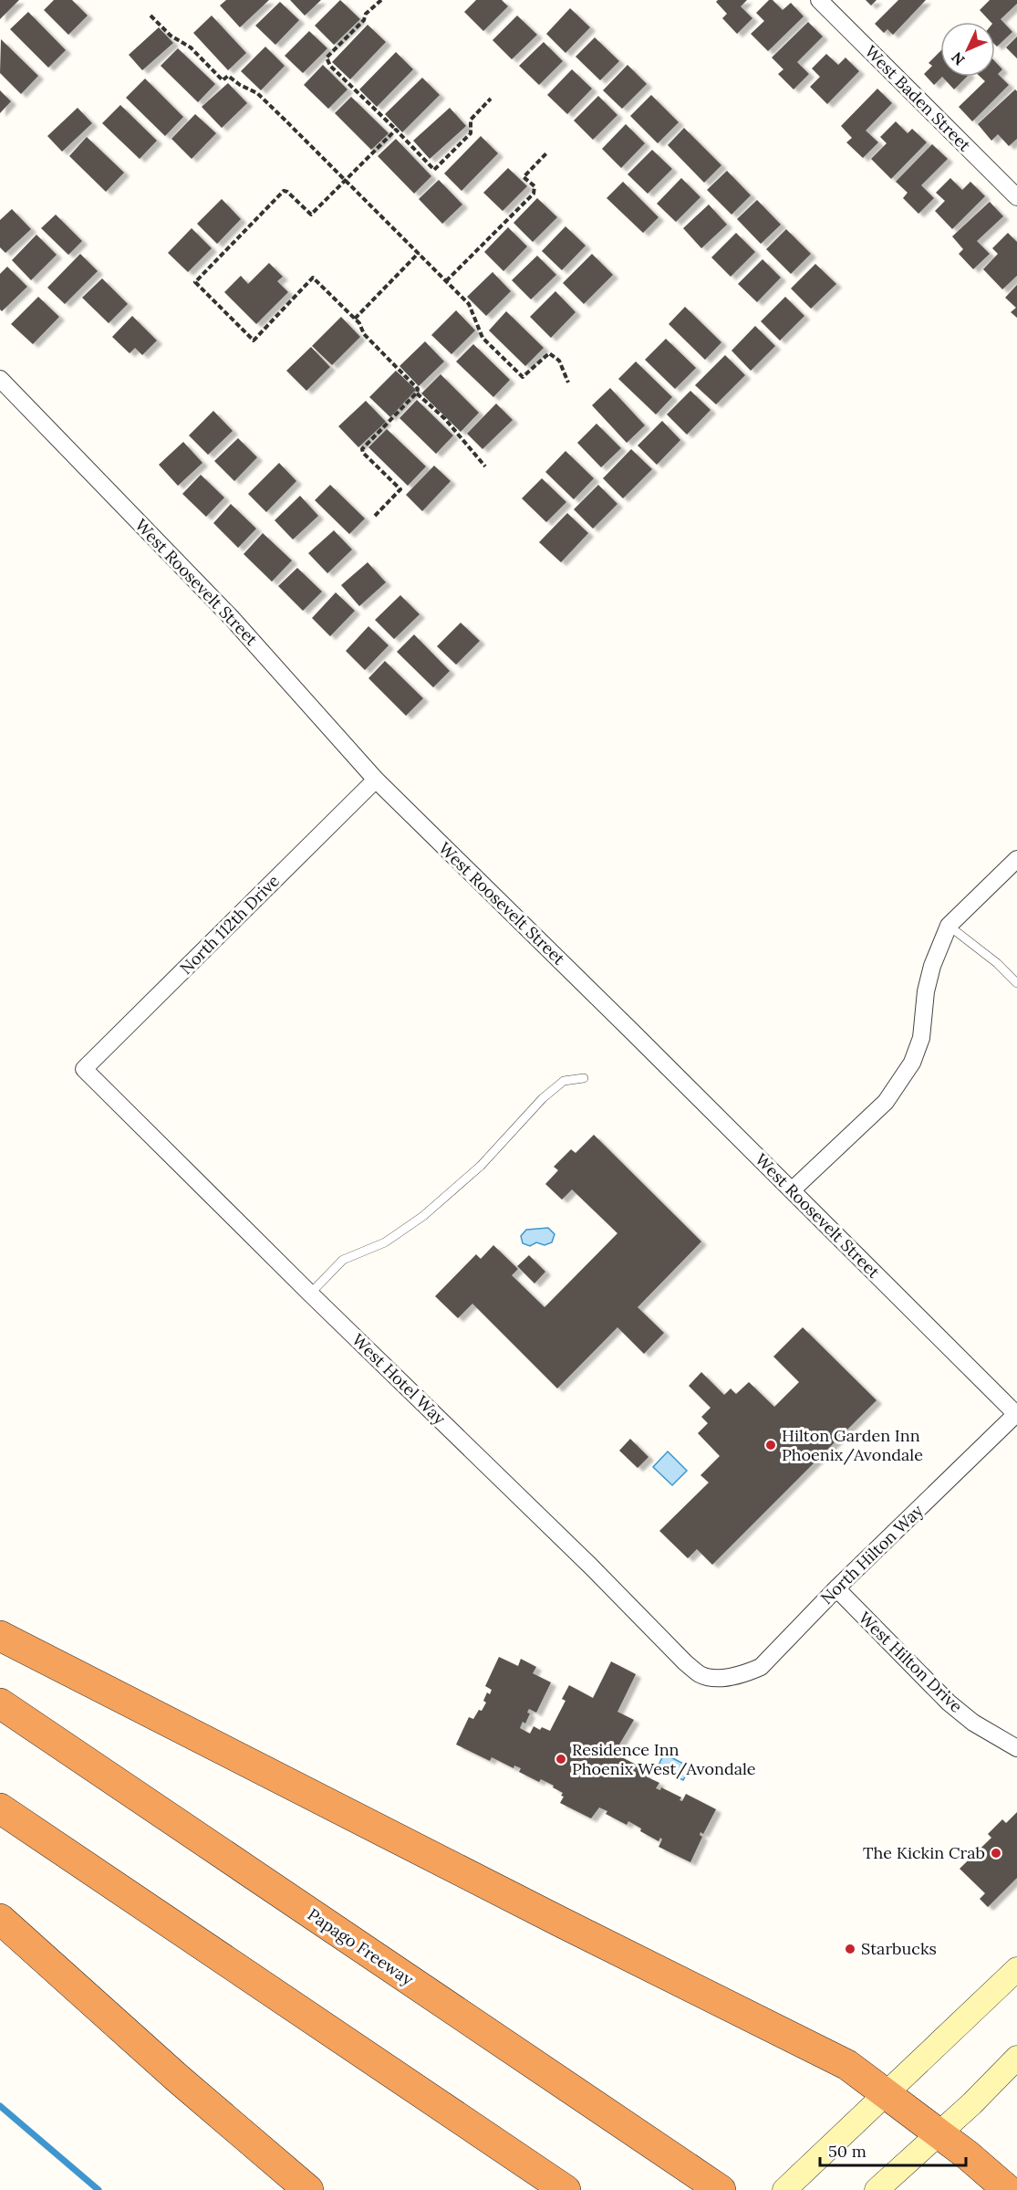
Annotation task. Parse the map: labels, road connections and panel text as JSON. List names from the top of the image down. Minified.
{"streets":{"highway":["Papago Freeway"],"street":["West Baden Street","West Roosevelt Street","North 112th Drive","West Hotel Way","North Hilton Way","West Hilton Drive"]},"crossings":[["West Roosevelt Street","North 112th Drive"],["West Roosevelt Street","North Hilton Way"],["North 112th Drive","West Hotel Way"],["West Hotel Way","North Hilton Way"],["North Hilton Way","West Hilton Drive"]],"places":["Hilton Garden Inn Phoenix/Avondale","Residence Inn Phoenix West/Avondale","The Kickin Crab","Starbucks"],"scale_bar":"50 m","north":"bottom left"}
